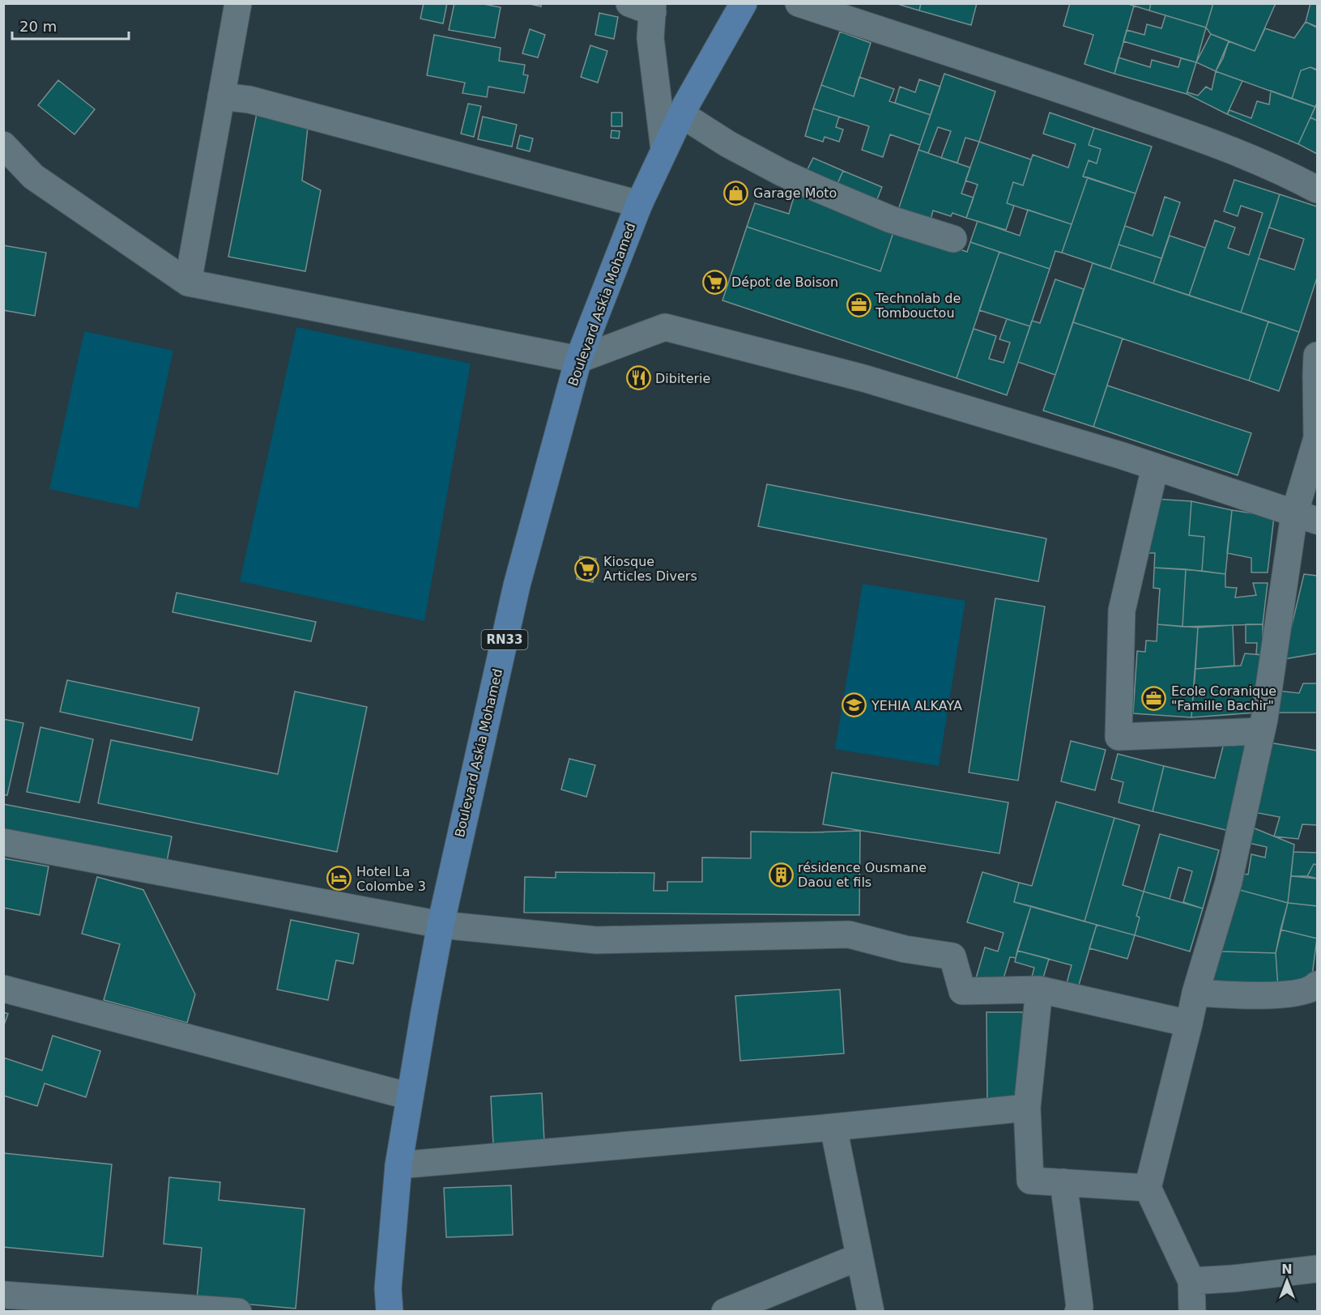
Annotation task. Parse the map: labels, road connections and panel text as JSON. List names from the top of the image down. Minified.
{"streets":{"main road":["Boulevard Askia Mohamed","RN33"]},"places":{"shop":["Garage Moto"],"supermarket":["Dépot de Boison","Kiosque Articles Divers"],"office":["Technolab de Tombouctou","Ecole Coranique \"Famille Bachir\""],"restaurant":["Dibiterie"],"school or university":["YEHIA ALKAYA"],"building":["résidence Ousmane Daou et fils"],"hotel":["Hotel La Colombe 3"]},"scale_bar":"20 m","north":"top"}
